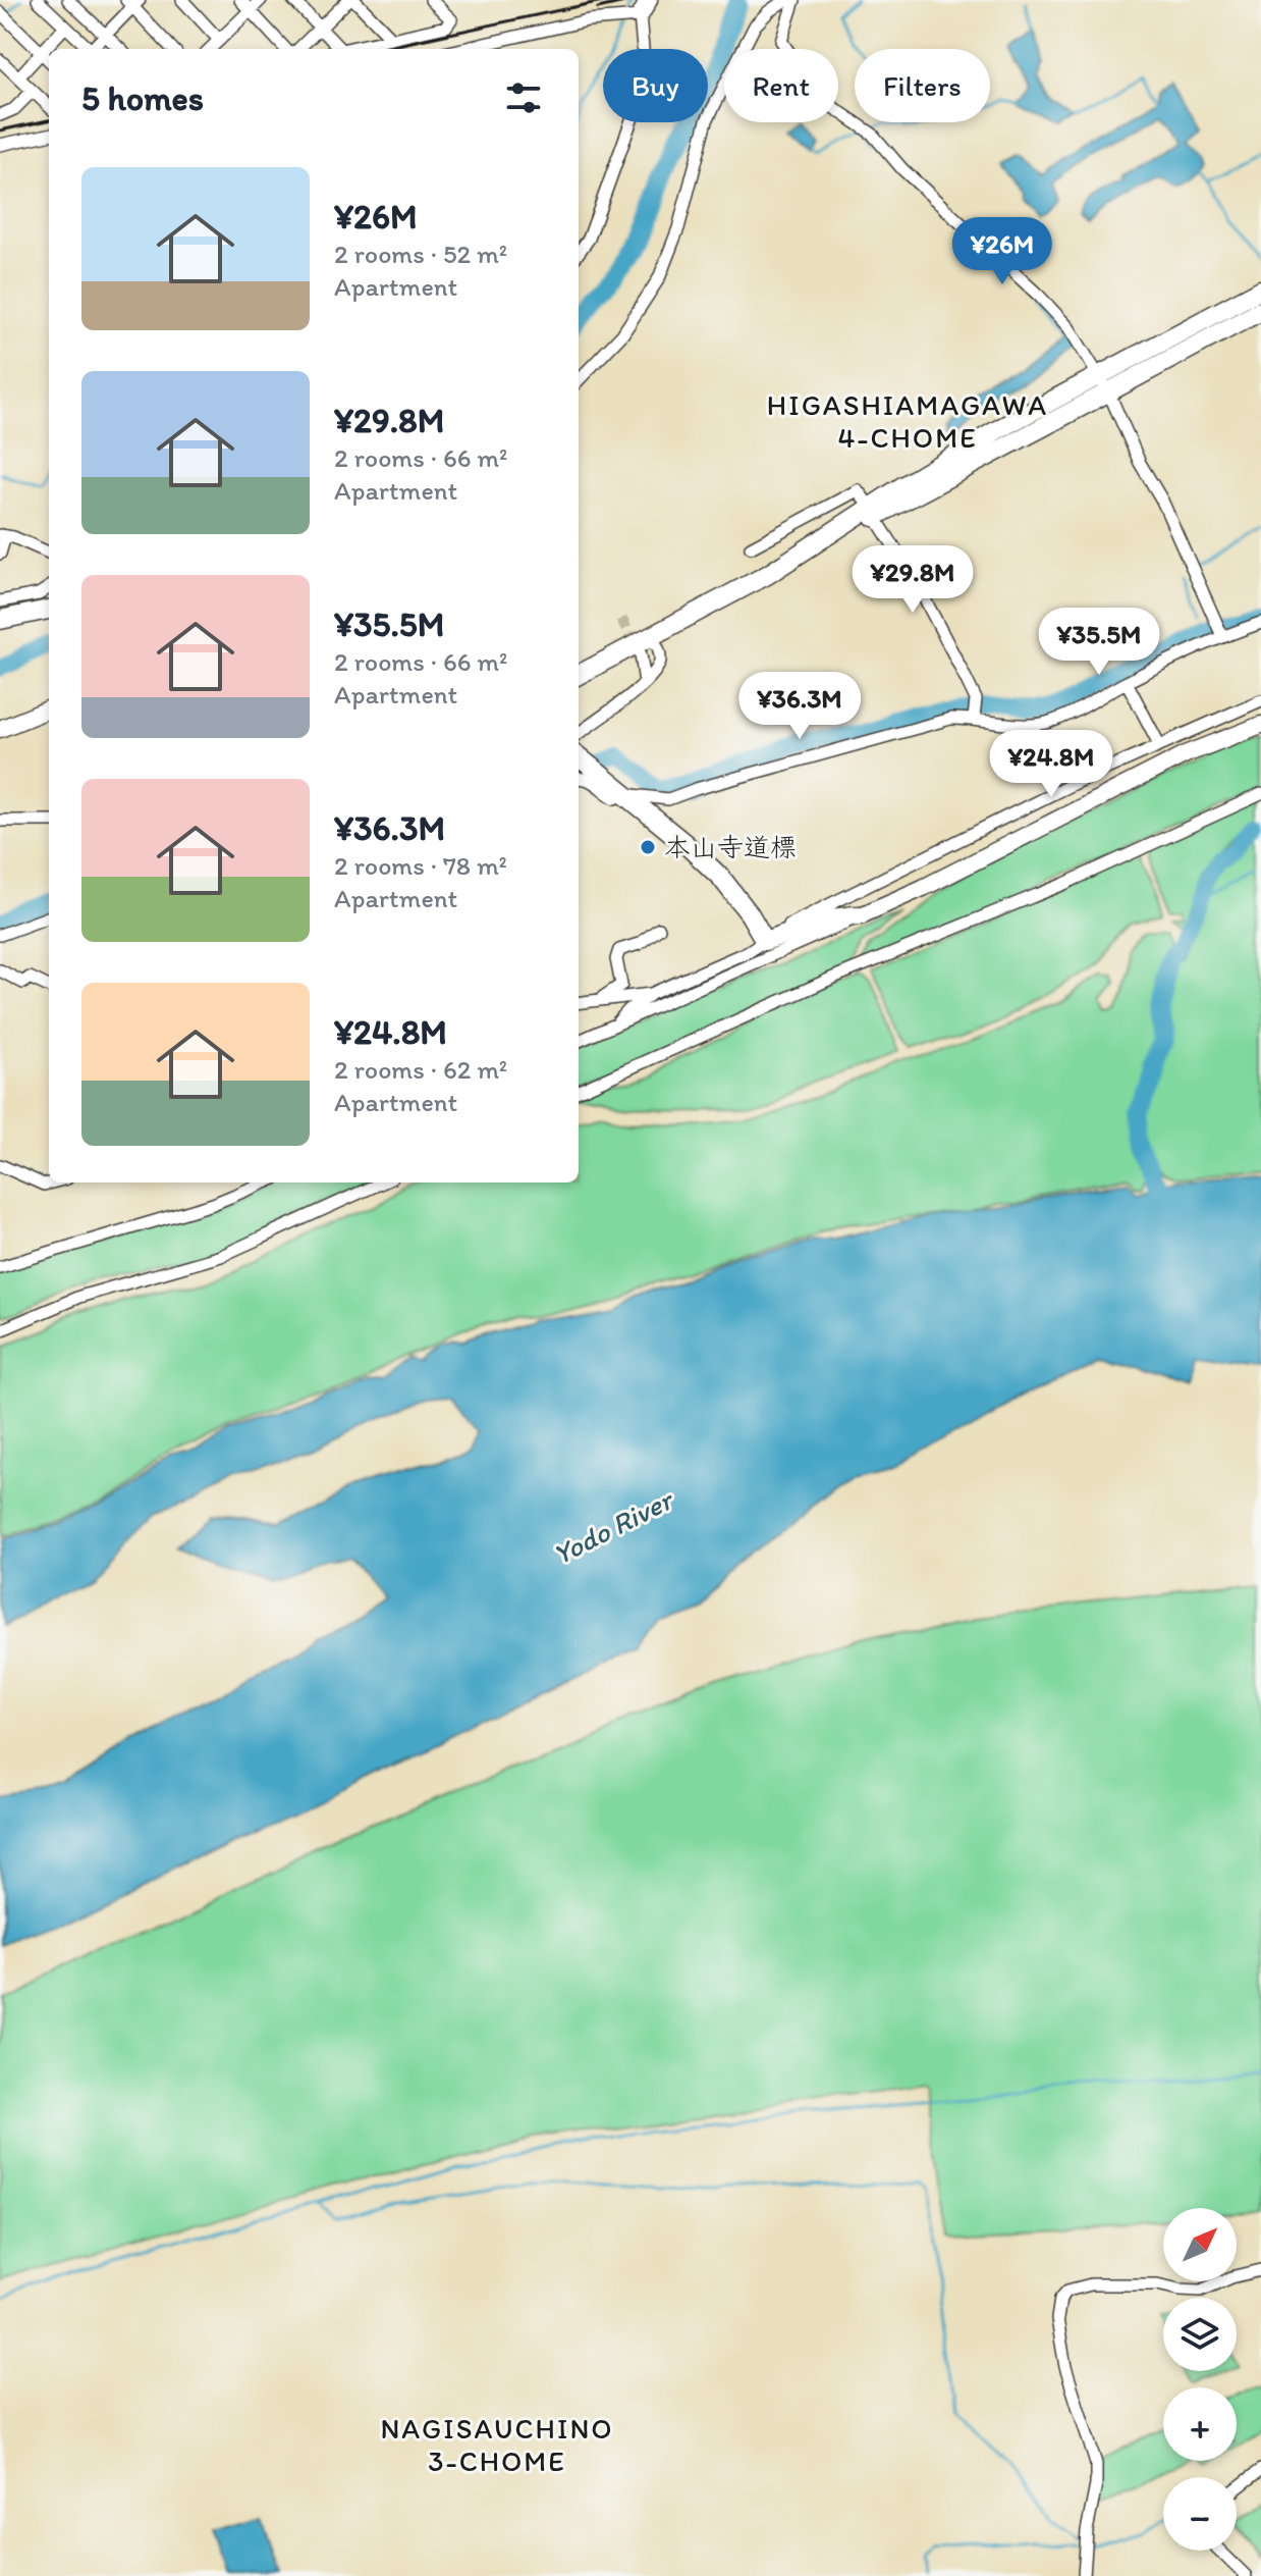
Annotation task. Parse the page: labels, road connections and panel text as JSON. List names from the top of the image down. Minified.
{"districts":["HIGASHIAMAGAWA 4-CHOME","NAGISAUCHINO 3-CHOME"],"water":["Yodo River"],"places":["本山寺道標"],"north":"top right","page":{"chip":["Buy","Rent","Filters"],"heading":"5 homes","list":[{"name":"¥26M","note":"2 rooms · 52 m² · Apartment"},{"name":"¥29.8M","note":"2 rooms · 66 m² · Apartment"},{"name":"¥35.5M","note":"2 rooms · 66 m² · Apartment"},{"name":"¥36.3M","note":"2 rooms · 78 m² · Apartment"},{"name":"¥24.8M","note":"2 rooms · 62 m² · Apartment"}],"price":["¥26M","¥29.8M","¥35.5M","¥36.3M","¥24.8M"],"map_buttons":["+","−"]}}
